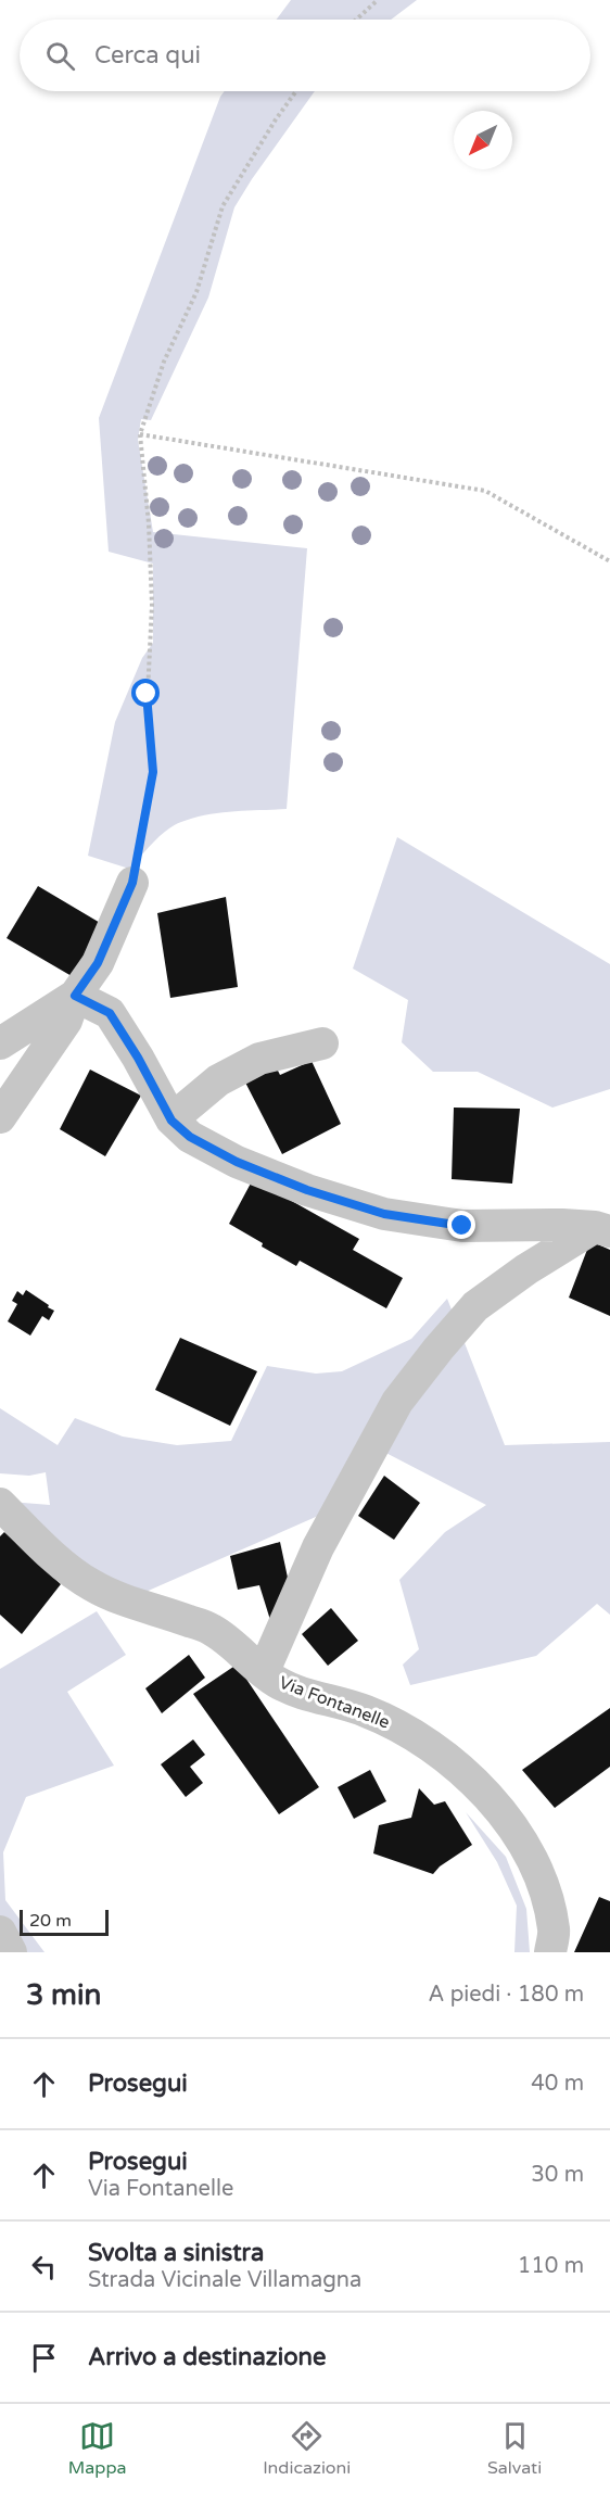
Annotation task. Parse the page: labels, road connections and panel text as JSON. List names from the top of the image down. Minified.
{"streets":{"street":["Via Fontanelle"]},"scale_bar":"20 m","north":"bottom left","page":{"search":"Cerca qui","scale":"20 m","heading":["3 min","A piedi · 180 m"],"list":[["Prosegui","40 m"],["Prosegui","Via Fontanelle","30 m"],["Svolta a sinistra","Strada Vicinale Villamagna","110 m"],"Arrivo a destinazione"],"nav":["Mappa","Indicazioni","Salvati"]}}
